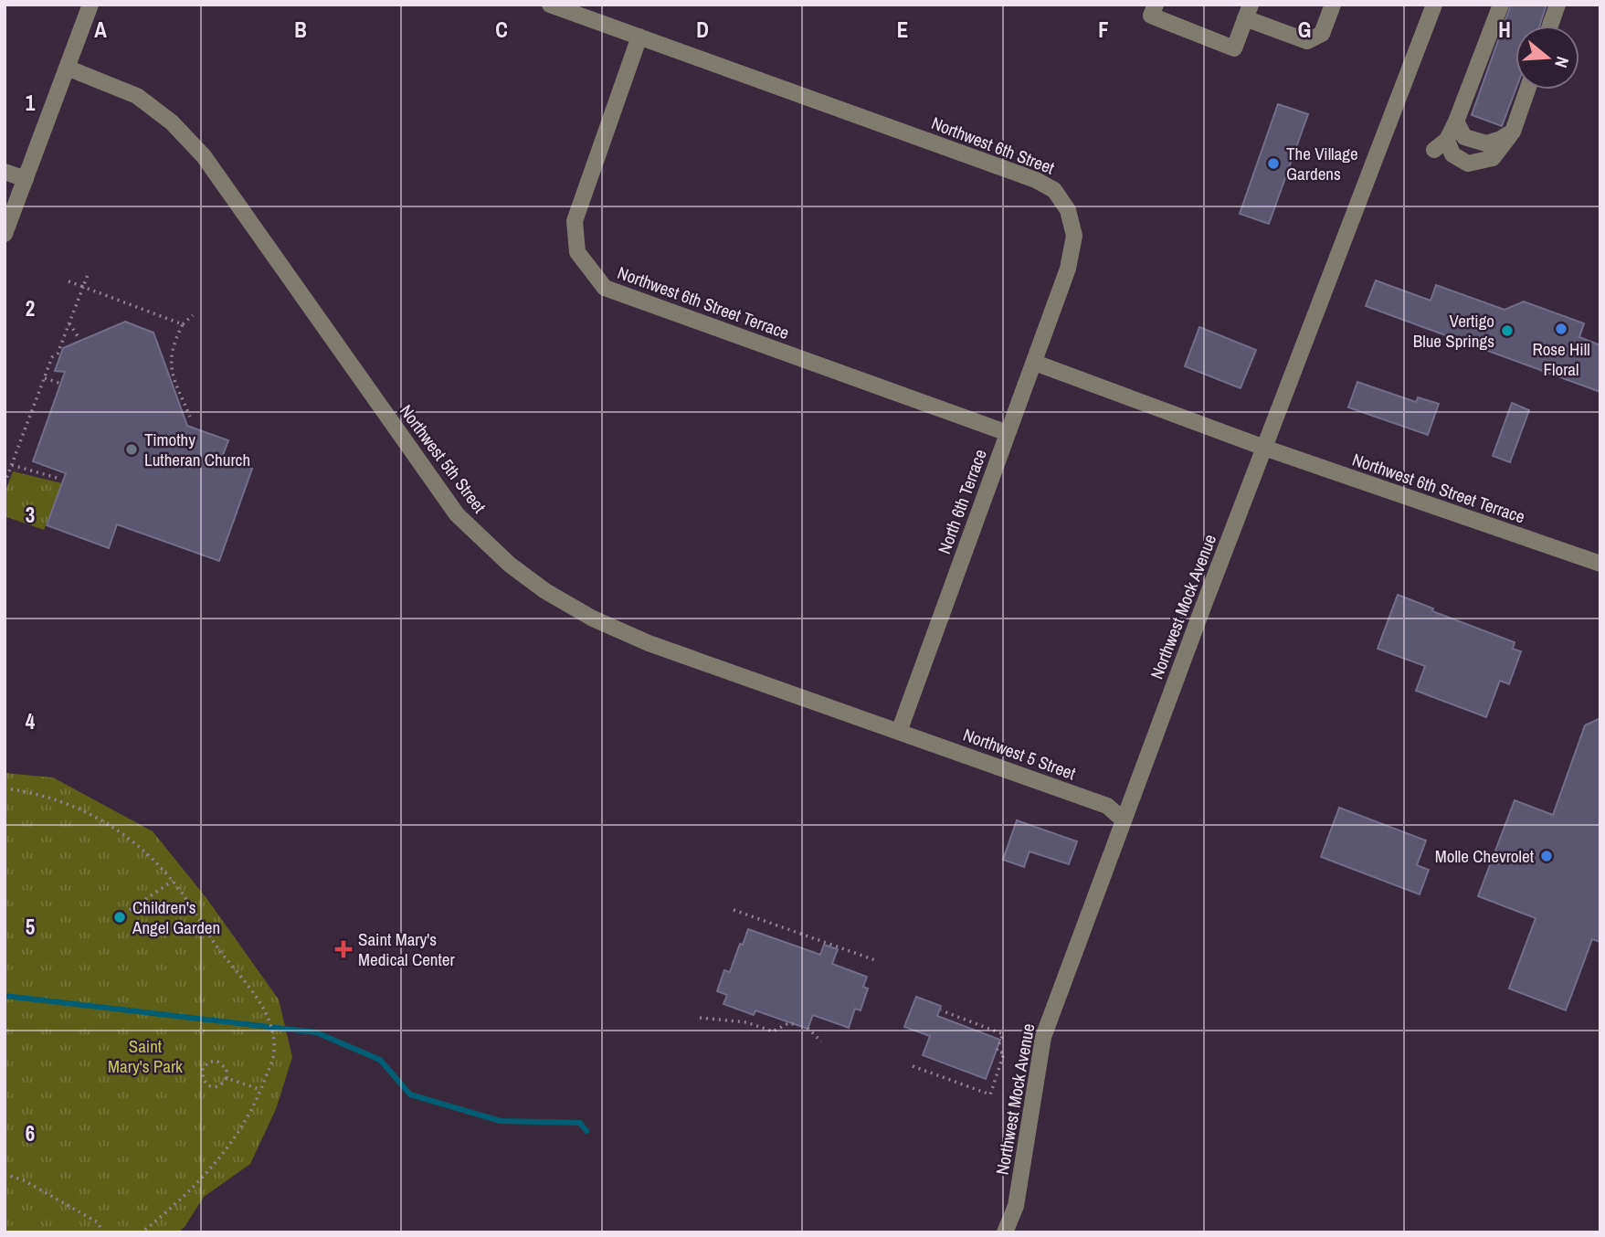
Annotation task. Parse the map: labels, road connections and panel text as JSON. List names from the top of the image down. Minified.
{"streets":{"street":["Northwest 6th Street","Northwest 6th Street Terrace","Northwest 5th Street","North 6th Terrace","Northwest Mock Avenue","Northwest 5 Street"]},"crossings":[["Northwest 6th Street","Northwest 6th Street Terrace"],["Northwest 6th Street","North 6th Terrace"],["Northwest 6th Street Terrace","North 6th Terrace"],["Northwest 6th Street Terrace","Northwest Mock Avenue"],["Northwest 5th Street","North 6th Terrace"],["Northwest 5th Street","Northwest 5 Street"],["North 6th Terrace","Northwest 5 Street"],["Northwest Mock Avenue","Northwest 5 Street"]],"parks":["Saint Mary's Park"],"places":{"other":["The Village Gardens","Rose Hill Floral","Vertigo Blue Springs","Timothy Lutheran Church","Molle Chevrolet","Children's Angel Garden"],"health":["Saint Mary's Medical Center"]},"north":"right","grid":{"columns":["A","B","C","D","E","F","G","H"],"rows":["1","2","3","4","5","6"]}}
